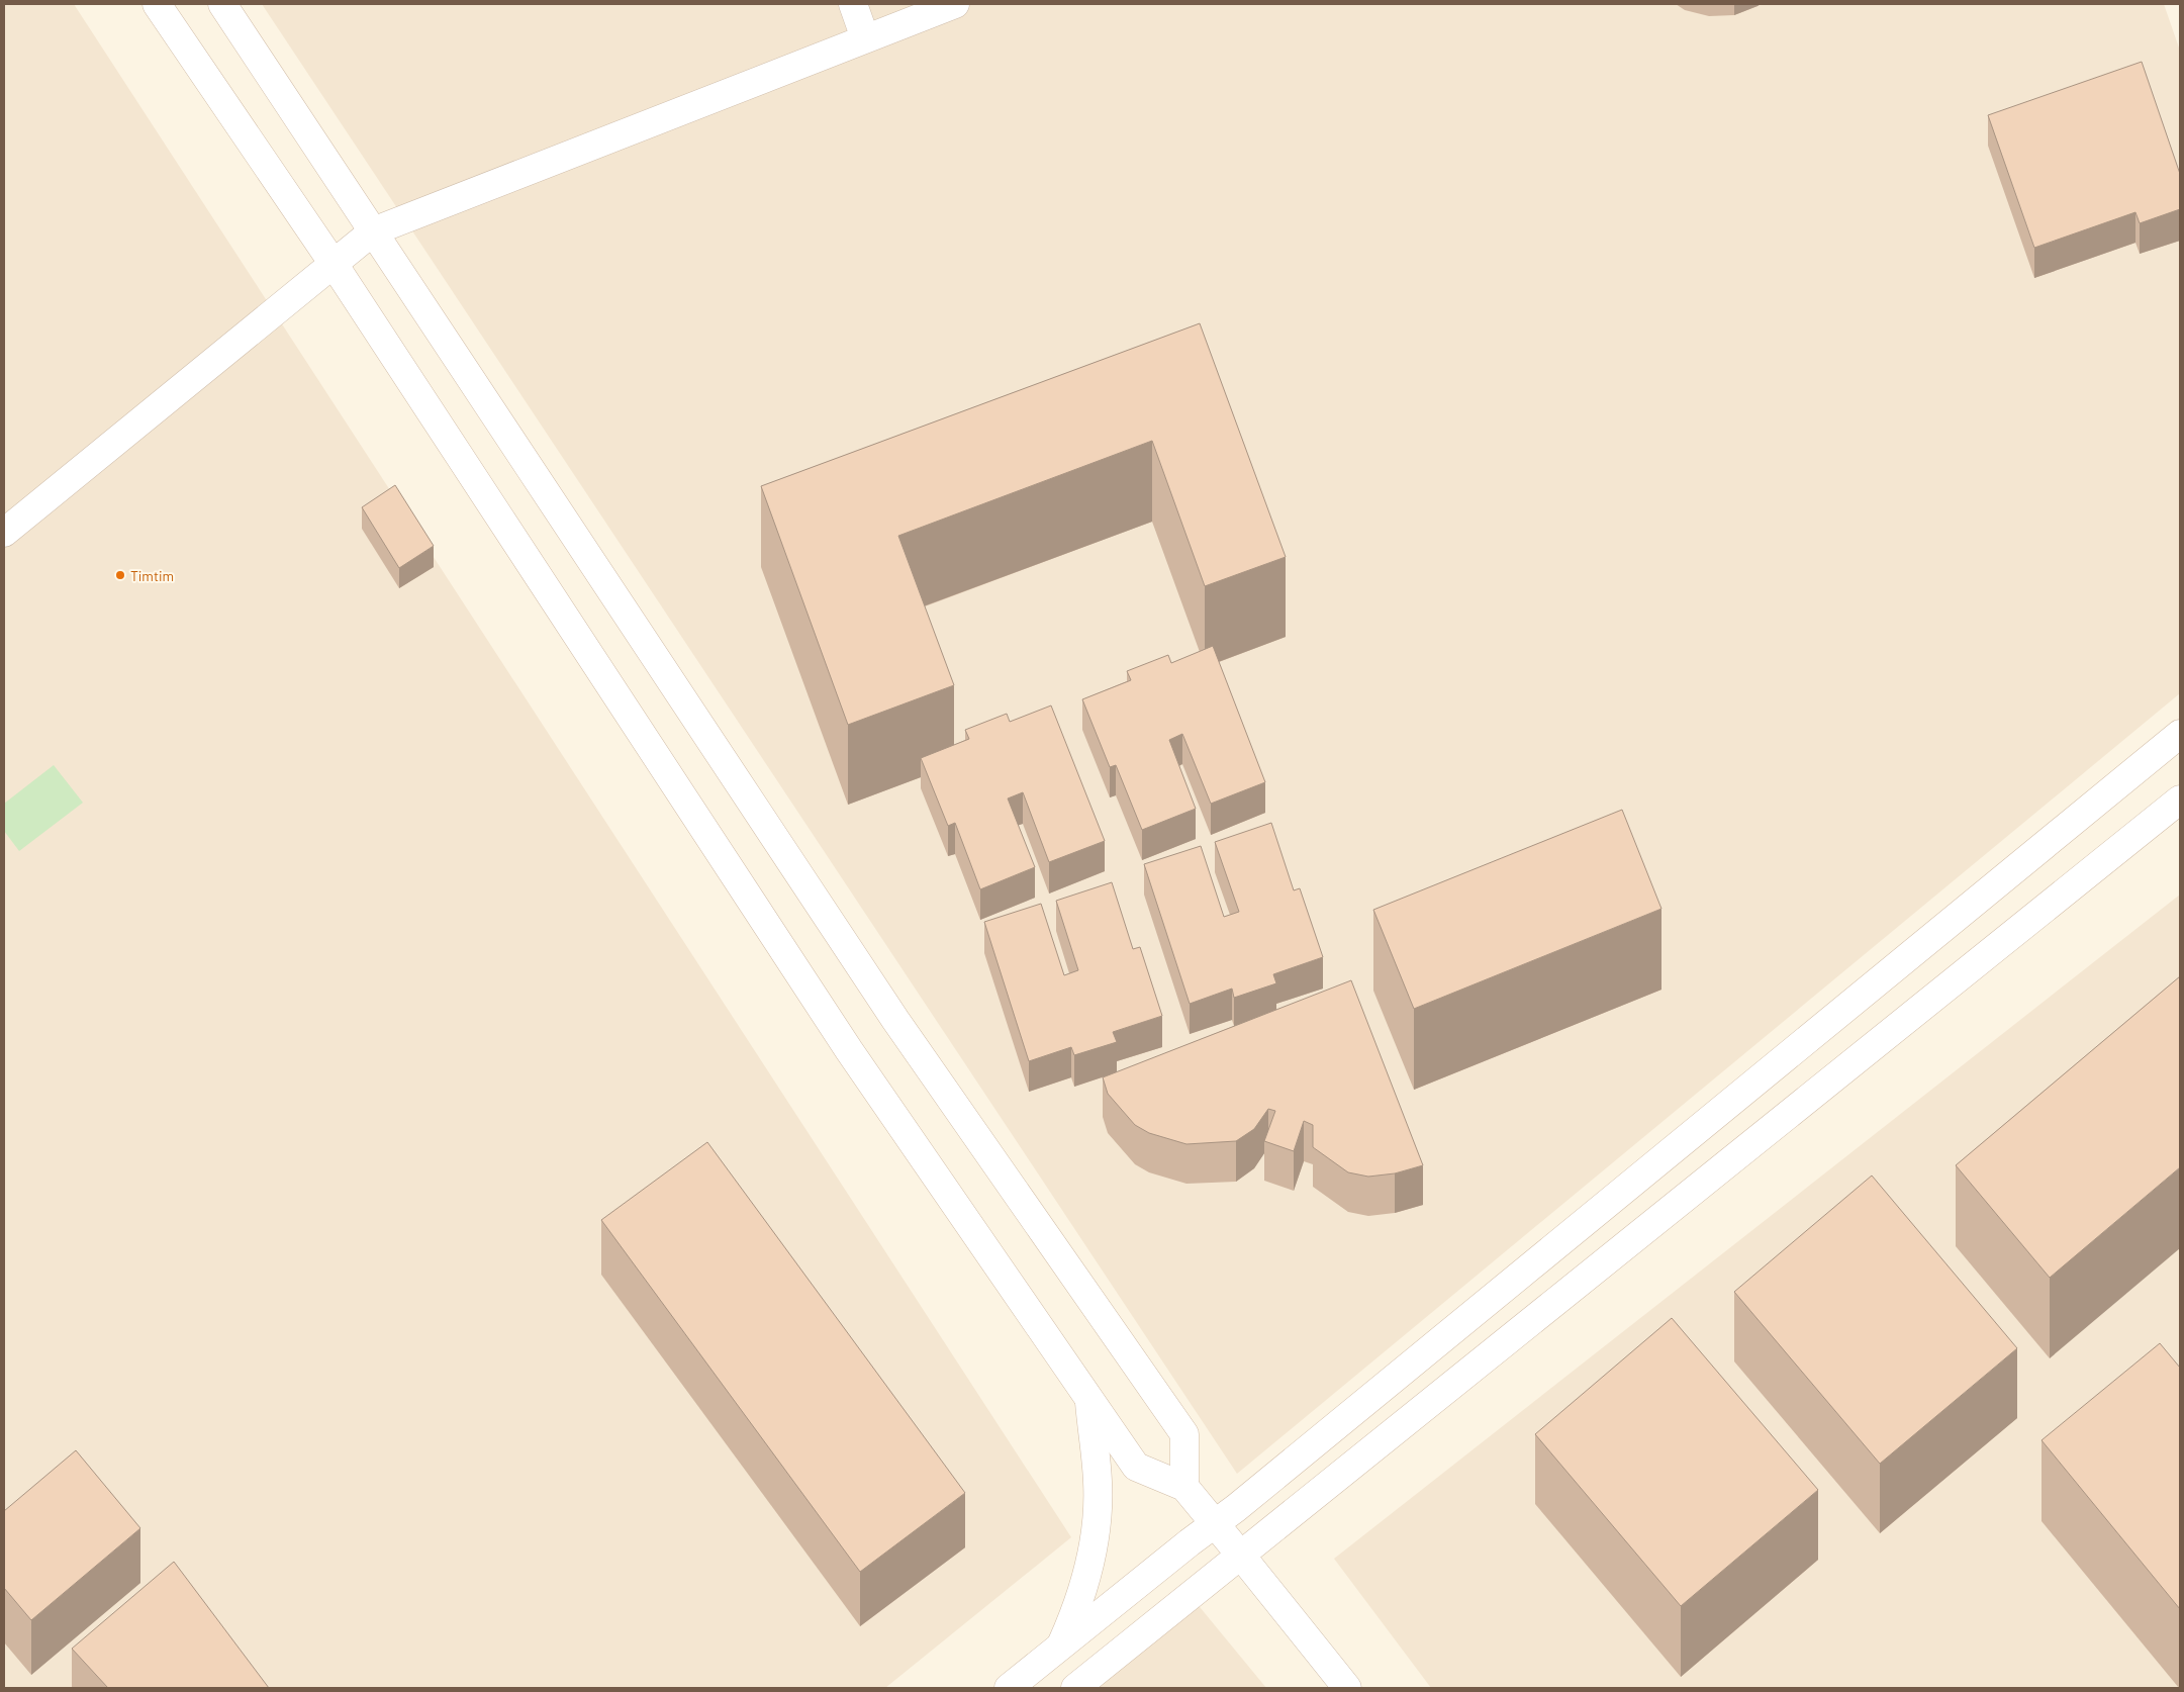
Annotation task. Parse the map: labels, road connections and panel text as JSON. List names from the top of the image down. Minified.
{"places":["Timtim"]}
